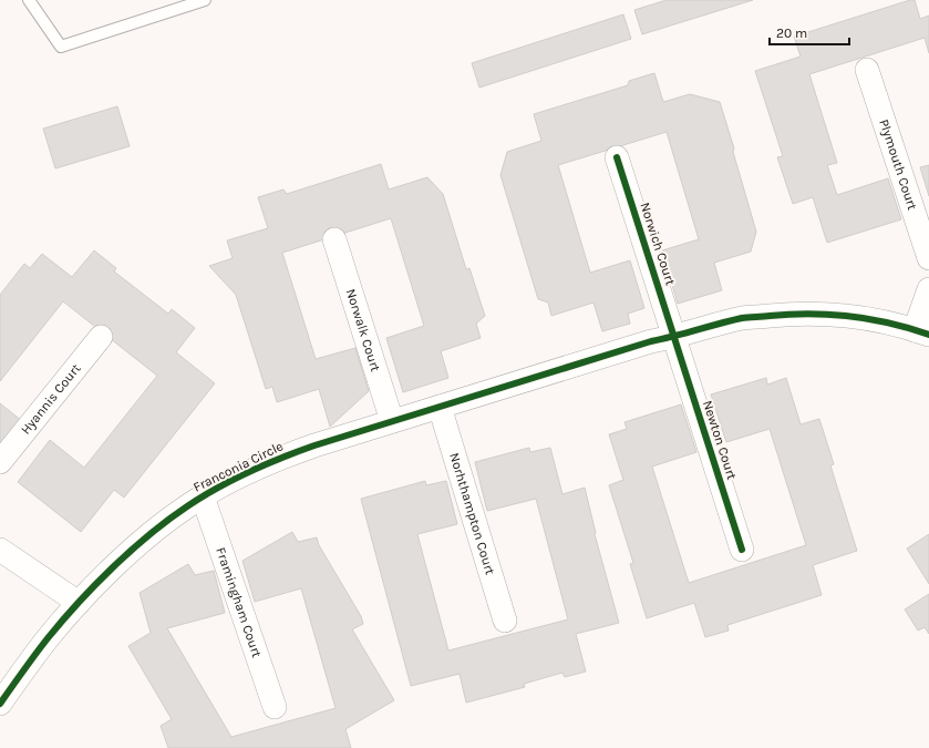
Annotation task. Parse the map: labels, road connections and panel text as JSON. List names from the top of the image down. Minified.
{"streets":{"street":["Plymouth Court","Norwich Court","Norwalk Court","Hyannis Court","Newton Court","Franconia Circle","Norhthampton Court","Framingham Court"]},"crossings":[["Norwich Court","Newton Court"],["Norwich Court","Franconia Circle"],["Norwalk Court","Franconia Circle"],["Newton Court","Franconia Circle"],["Franconia Circle","Norhthampton Court"],["Franconia Circle","Framingham Court"]],"scale_bar":"20 m"}
